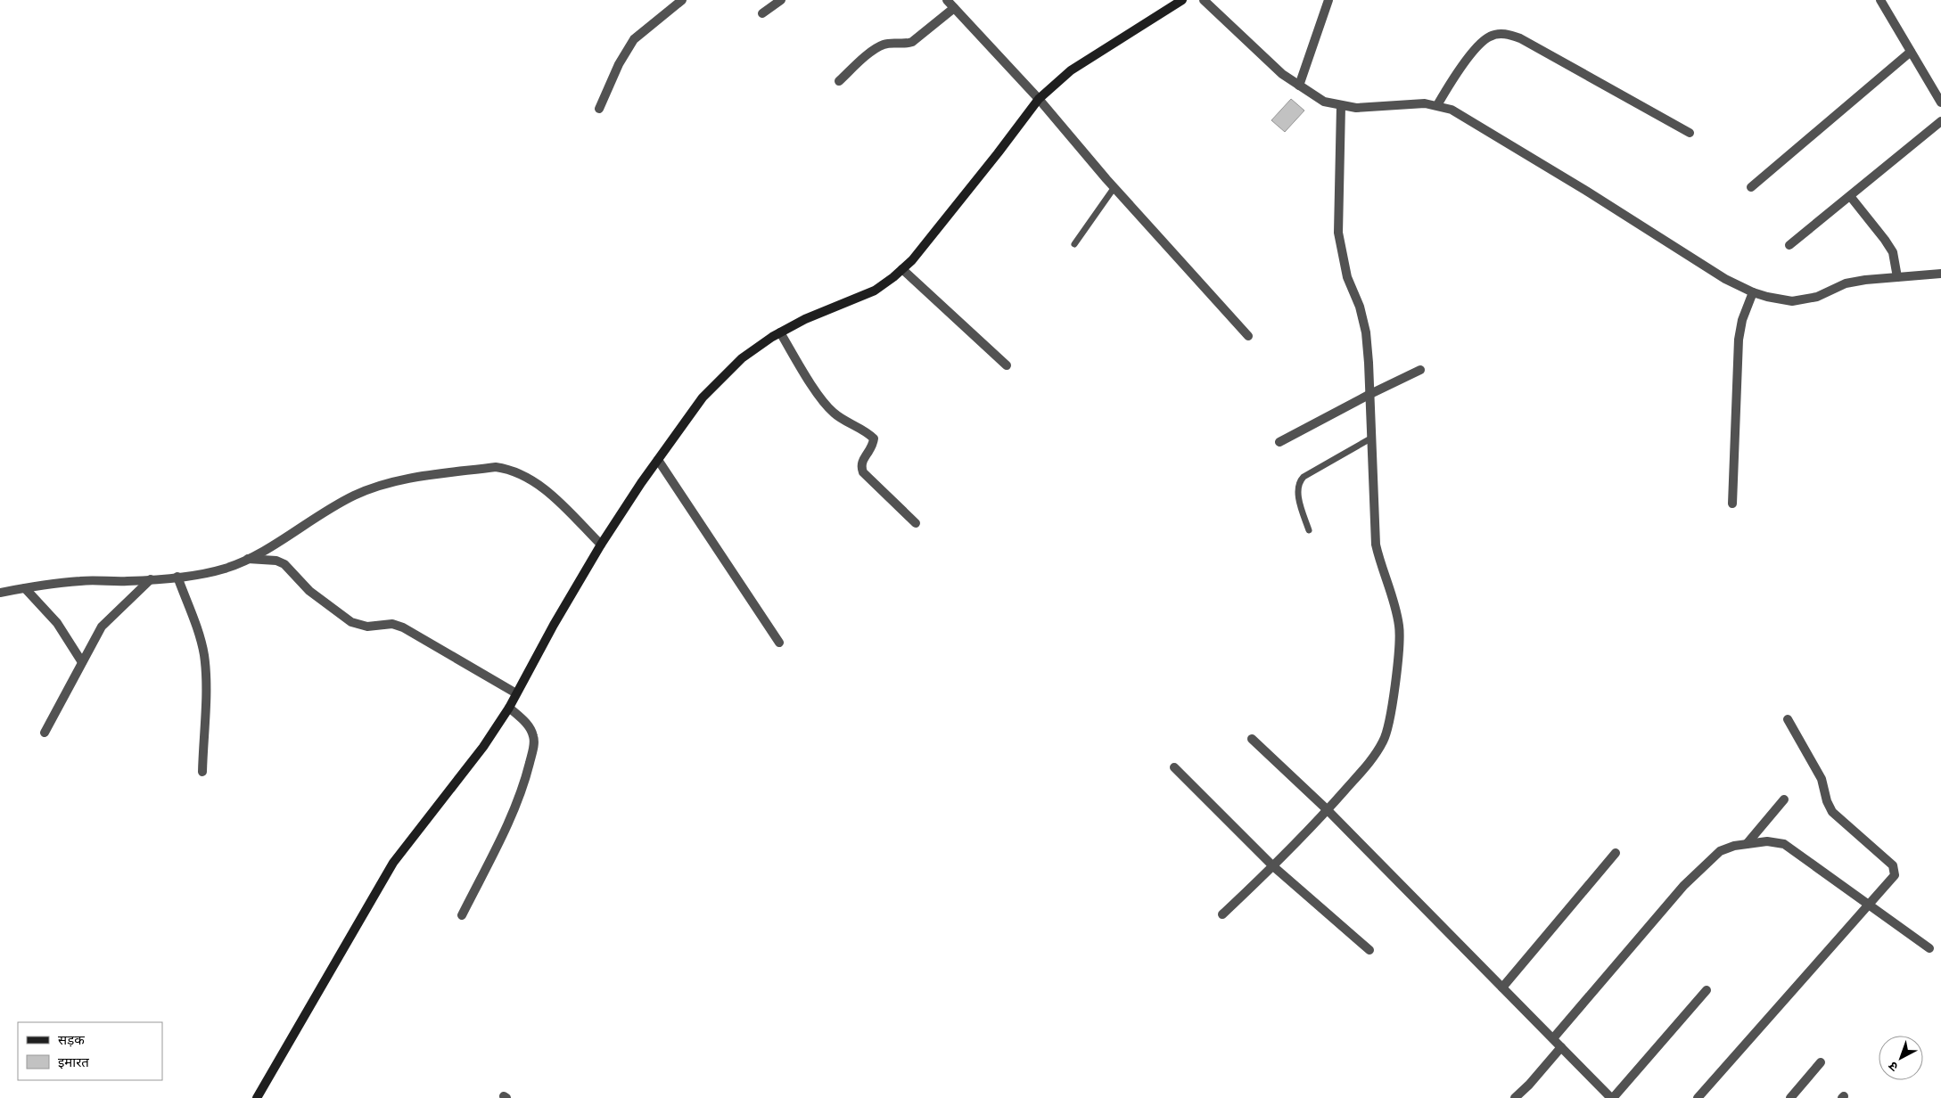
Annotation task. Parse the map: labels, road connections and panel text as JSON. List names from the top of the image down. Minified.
{"legend":["सड़क","इमारत"],"north":"bottom left"}
